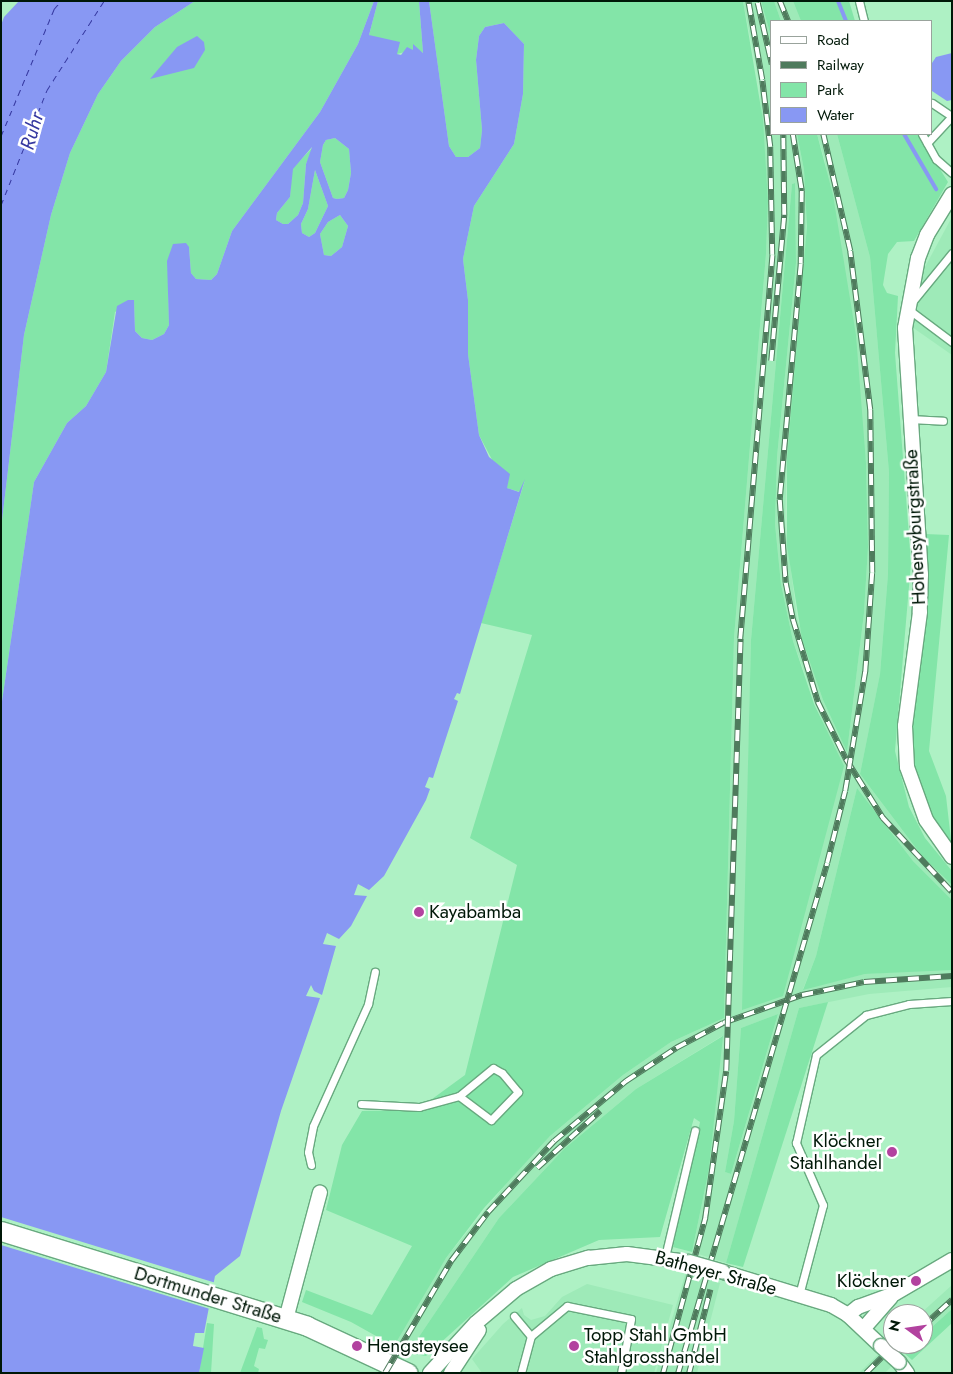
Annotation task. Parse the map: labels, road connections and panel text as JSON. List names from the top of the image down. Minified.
{"streets":{"main road":["Dortmunder Straße"],"street":["Hohensyburgstraße","Batheyer Straße"]},"water":["Ruhr"],"places":["Kayabamba","Klöckner Stahlhandel","Klöckner","Hengsteysee","Topp Stahl GmbH Stahlgrosshandel"],"legend":["Road","Railway","Park","Water"],"north":"left"}
